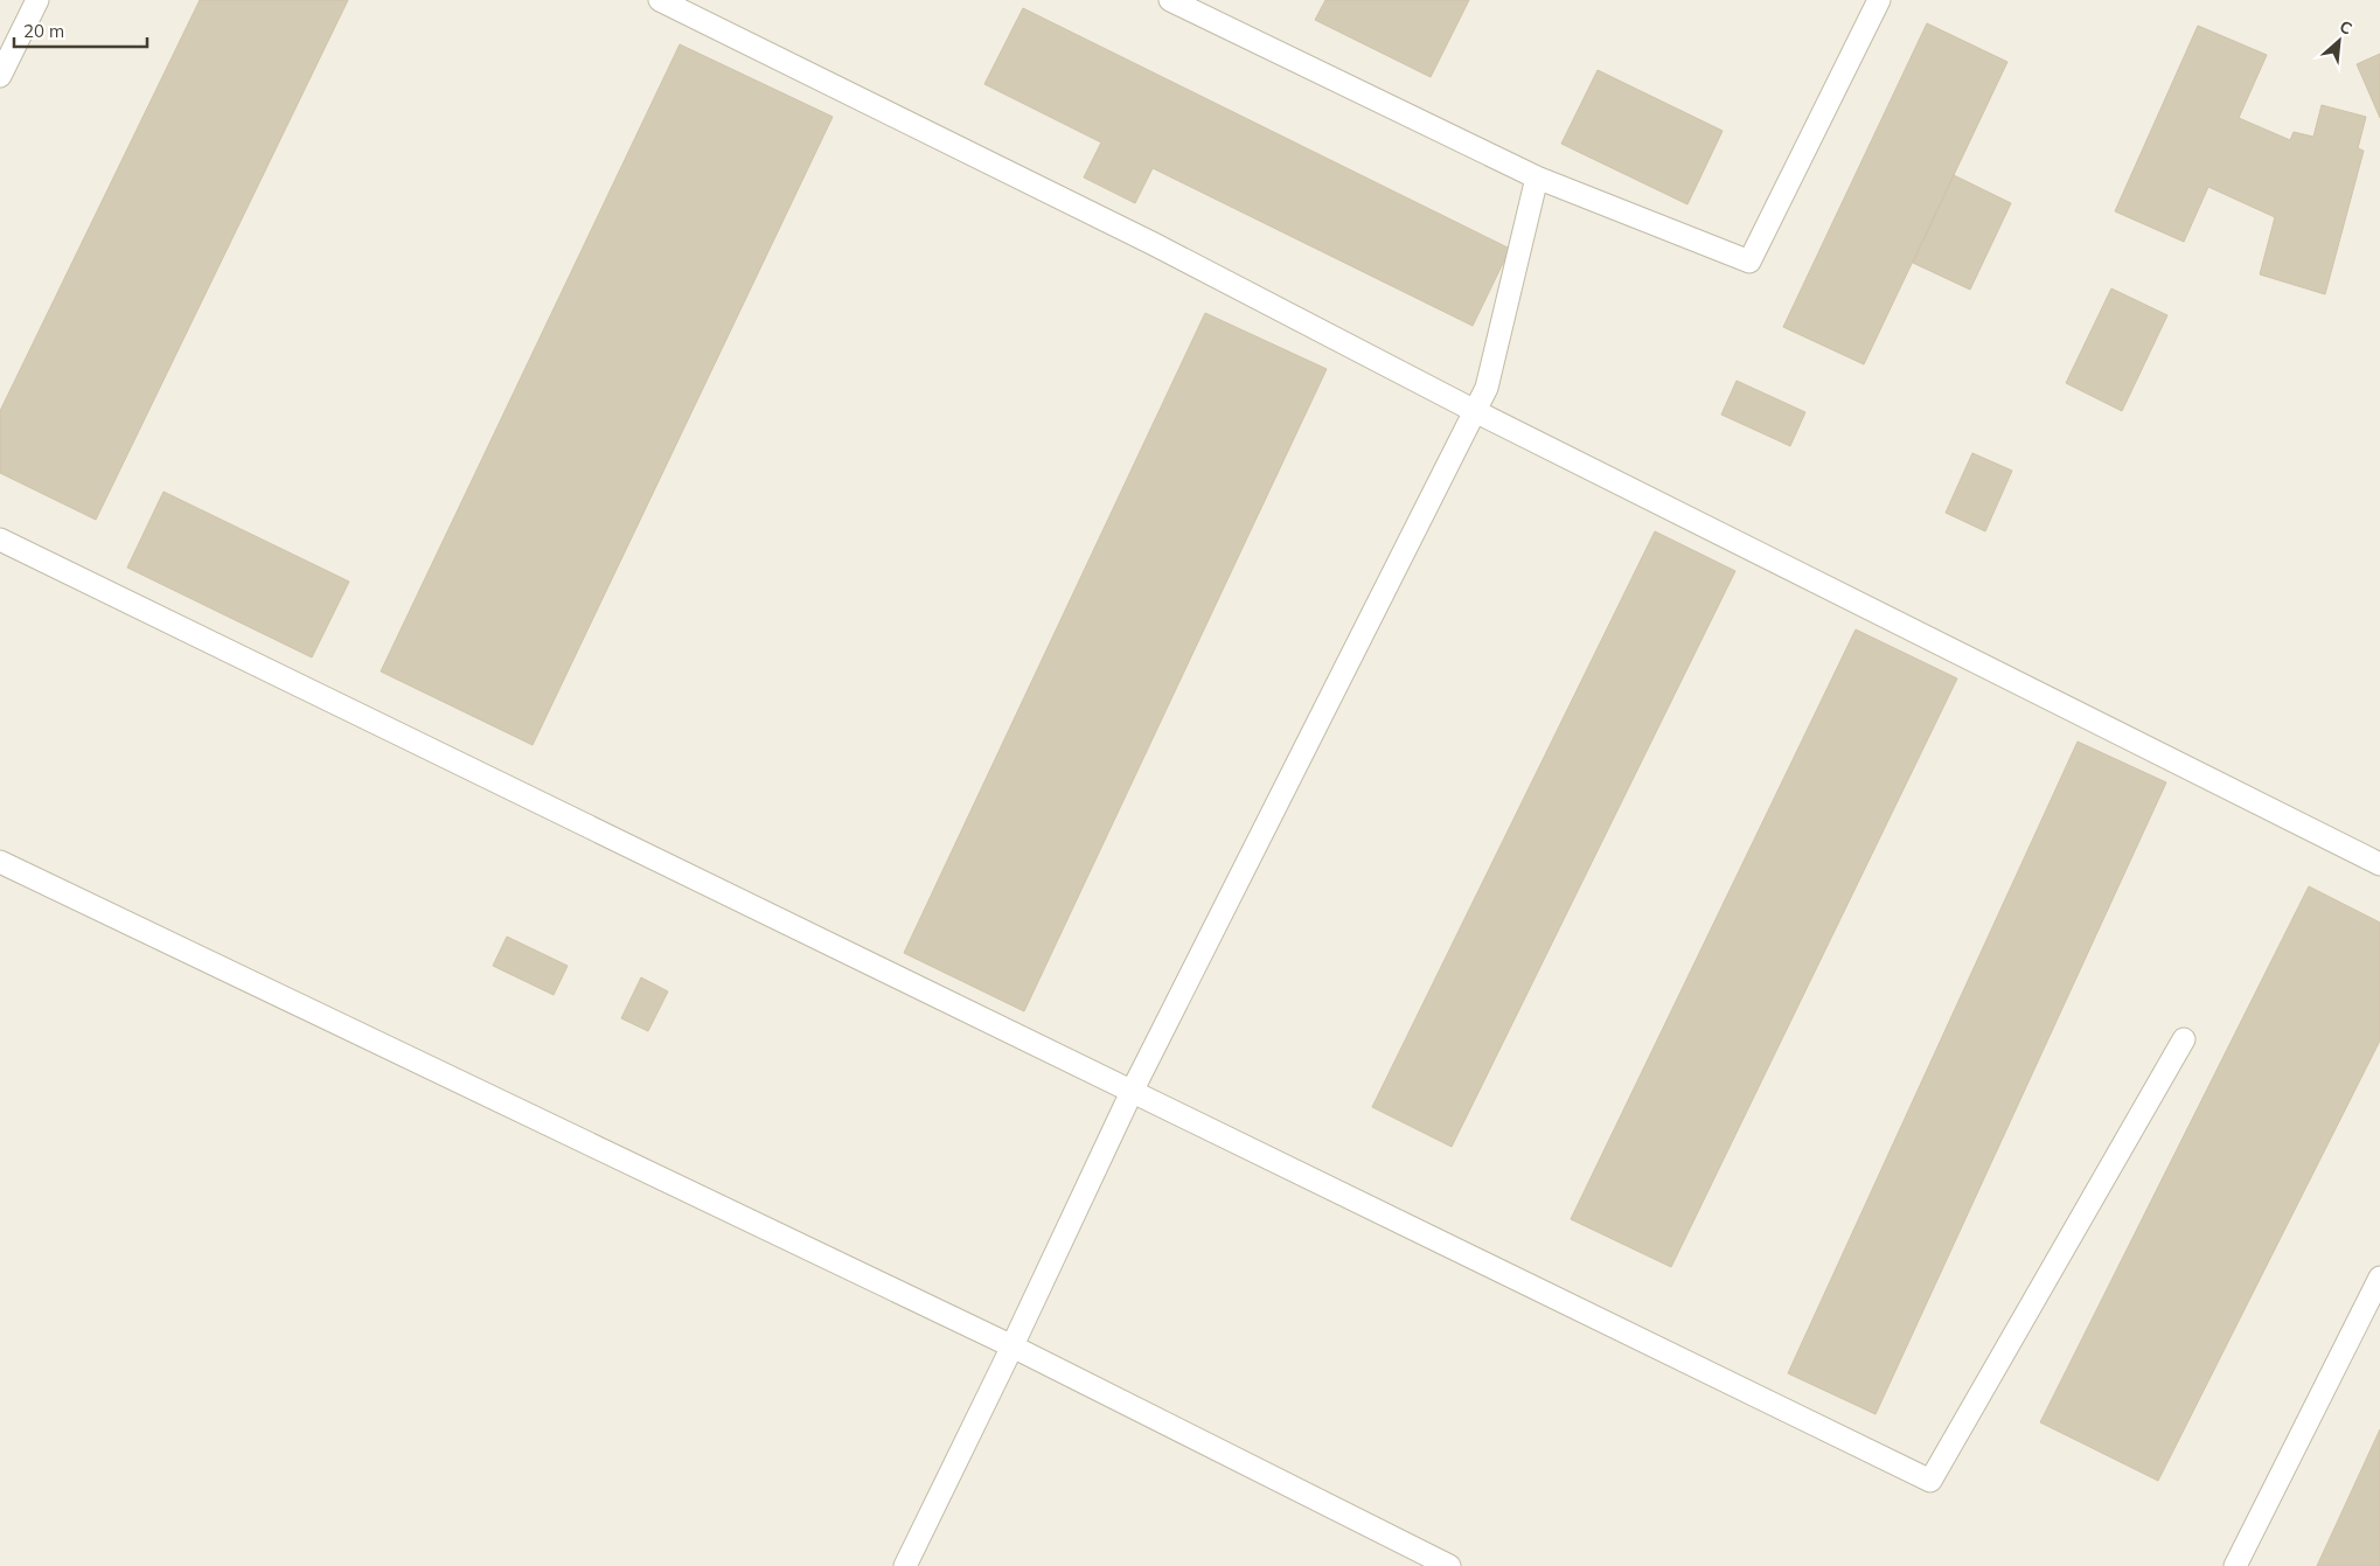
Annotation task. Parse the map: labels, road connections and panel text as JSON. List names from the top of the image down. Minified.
{"scale_bar":"20 m","north":"top right"}
